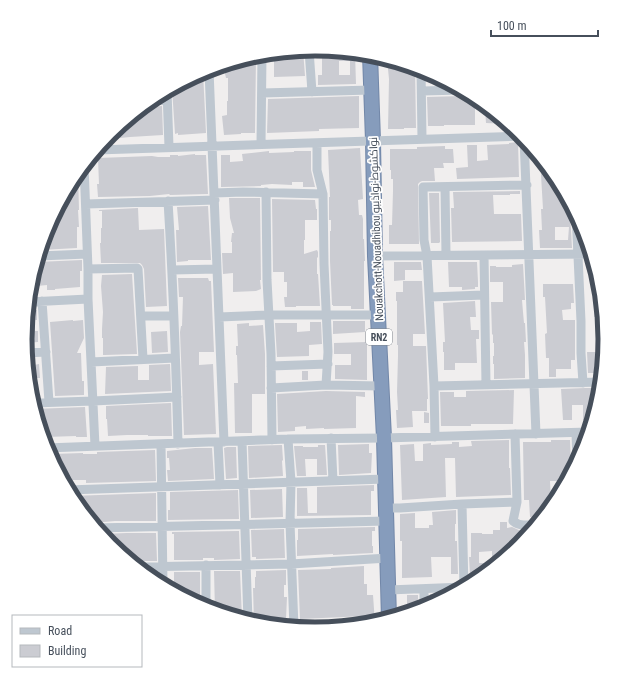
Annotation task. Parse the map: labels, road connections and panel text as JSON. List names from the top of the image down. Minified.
{"streets":{"highway":["Nouakchott-Nouadhibou نواكشوط-نواذيبو","RN2"]},"legend":["Road","Building"],"scale_bar":"100 m"}
